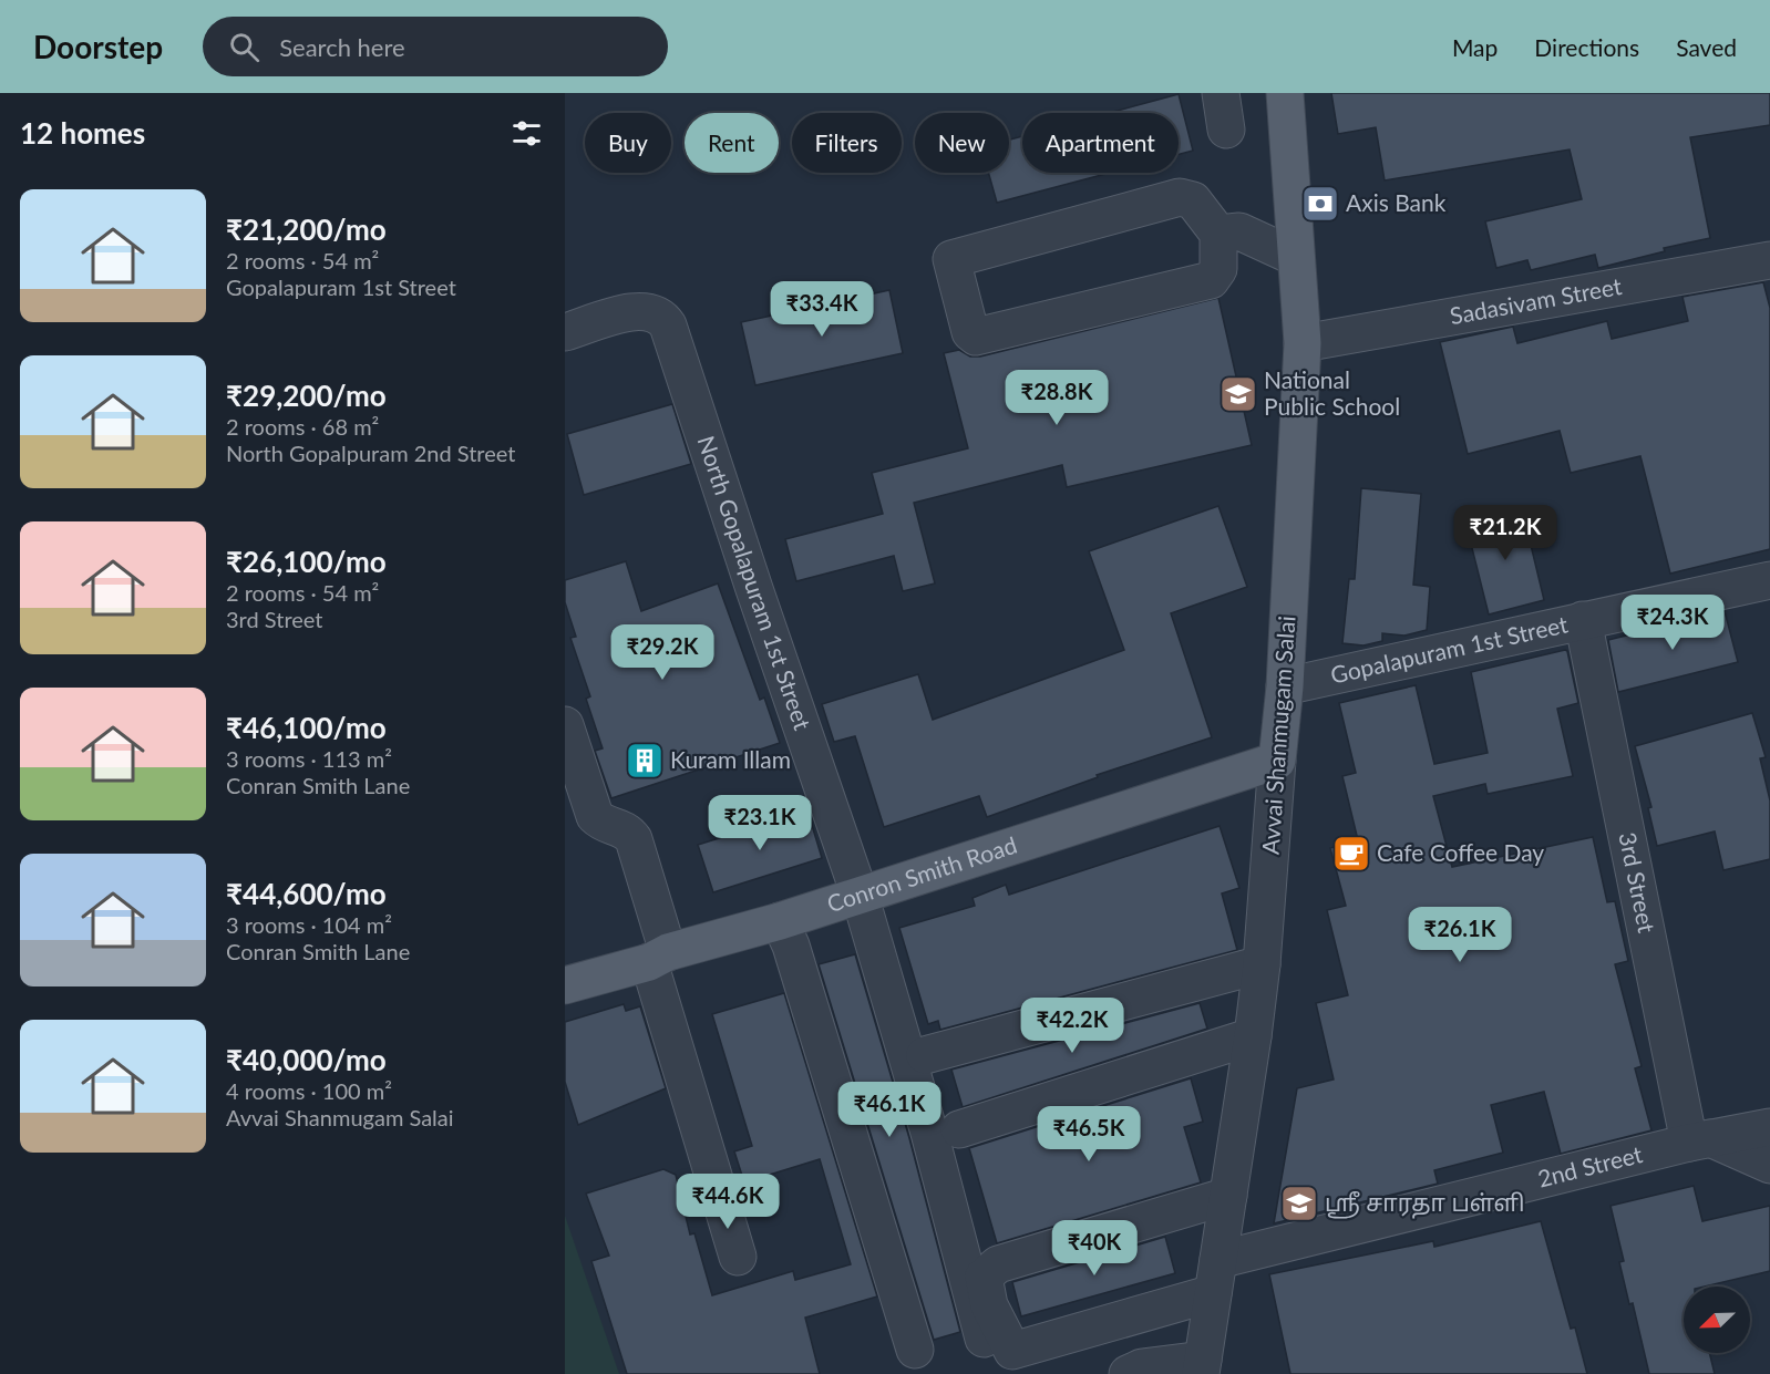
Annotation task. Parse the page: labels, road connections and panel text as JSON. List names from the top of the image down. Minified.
{"streets":{"main road":["Avvai Shanmugam Salai","Conron Smith Road"],"street":["Sadasivam Street","North Gopalapuram 1st Street","Gopalapuram 1st Street","3rd Street","2nd Street"]},"crossings":[["Sadasivam Street","Avvai Shanmugam Salai"],["North Gopalapuram 1st Street","Conron Smith Road"],["Gopalapuram 1st Street","Avvai Shanmugam Salai"],["Gopalapuram 1st Street","3rd Street"],["Avvai Shanmugam Salai","Conron Smith Road"],["Avvai Shanmugam Salai","2nd Street"],["3rd Street","2nd Street"]],"places":{"bank":["Axis Bank"],"school or university":["National Public School","ஸ்ரீ சாரதா பள்ளி"],"building":["Kuram Illam"],"cafe":["Cafe Coffee Day"]},"north":"bottom left","page":{"header":"Doorstep","search":"Search here","nav":["Map","Directions","Saved"],"heading":"12 homes","chip":["Buy","Rent","Filters","New","Apartment"],"list":[{"name":"₹21,200/mo","note":"2 rooms · 54 m² · Gopalapuram 1st Street"},{"name":"₹29,200/mo","note":"2 rooms · 68 m² · North Gopalpuram 2nd Street"},{"name":"₹26,100/mo","note":"2 rooms · 54 m² · 3rd Street"},{"name":"₹46,100/mo","note":"3 rooms · 113 m² · Conran Smith Lane"},{"name":"₹44,600/mo","note":"3 rooms · 104 m² · Conran Smith Lane"},{"name":"₹40,000/mo","note":"4 rooms · 100 m² · Avvai Shanmugam Salai"}],"price":["₹33.4K","₹28.8K","₹21.2K","₹24.3K","₹29.2K","₹23.1K","₹26.1K","₹42.2K","₹46.1K","₹46.5K","₹44.6K","₹40K"]}}
